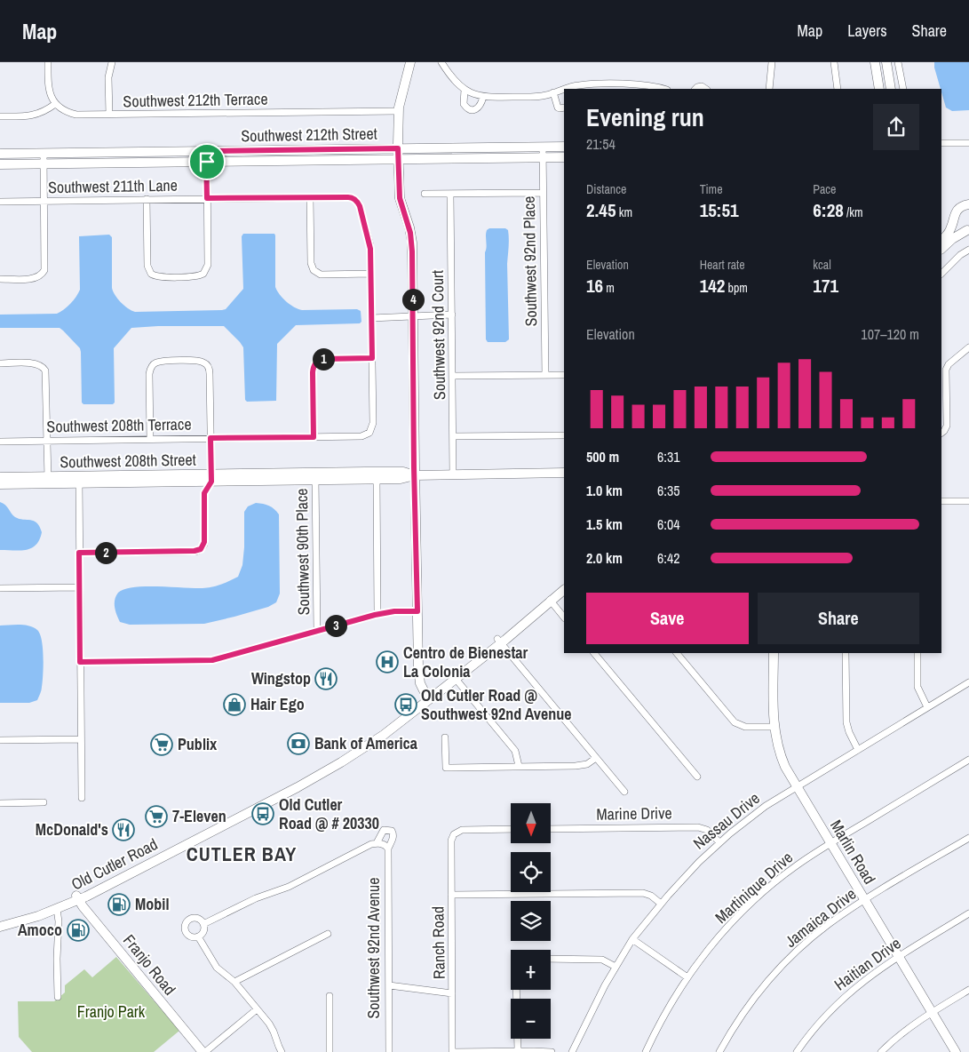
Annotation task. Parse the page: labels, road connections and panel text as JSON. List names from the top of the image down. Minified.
{"streets":{"street":["Southwest 212th Terrace","Southwest 212th Street","Southwest 211th Lane","Southwest 92nd Place","Southwest 92nd Court","Southwest 208th Terrace","Southwest 208th Street","Southwest 90th Place","Marine Drive","Nassau Drive","Marlin Road","Old Cutler Road","Martinique Drive","Jamaica Drive","Ranch Road","Southwest 92nd Avenue","Haitian Drive","Franjo Road"]},"crossings":[["Southwest 212th Street","Southwest 92nd Place"],["Southwest 92nd Court","Southwest 208th Street"],["Southwest 208th Street","Southwest 90th Place"],["Marine Drive","Nassau Drive"],["Nassau Drive","Marlin Road"],["Marlin Road","Martinique Drive"],["Marlin Road","Jamaica Drive"],["Marlin Road","Haitian Drive"],["Old Cutler Road","Franjo Road"]],"districts":["CUTLER BAY"],"parks":["Franjo Park"],"places":{"hospital":["Centro de Bienestar La Colonia"],"restaurant":["Wingstop","McDonald's"],"shop":["Hair Ego"],"bus stop":["Old Cutler Road @ Southwest 92nd Avenue","Old Cutler Road @ # 20330"],"bank":["Bank of America"],"supermarket":["Publix","7-Eleven"],"fuel station":["Mobil","Amoco"]},"north":"bottom","page":{"header":"Map","nav":["Map","Layers","Share"],"heading":["Evening run","21:54"],"stats":[["Distance","2.45 km"],["Time","15:51"],["Pace","6:28 /km"],["Elevation","16 m"],["Heart rate","142 bpm"],["kcal","171"]],"pins":["4","1","2","3"],"chart":["Elevation","107–120 m"],"list":[{"name":"500 m","note":"6:31"},{"name":"1.0 km","note":"6:35"},{"name":"1.5 km","note":"6:04"},{"name":"2.0 km","note":"6:42"}],"buttons":["Save","Share"],"map_buttons":["+","−"]}}
